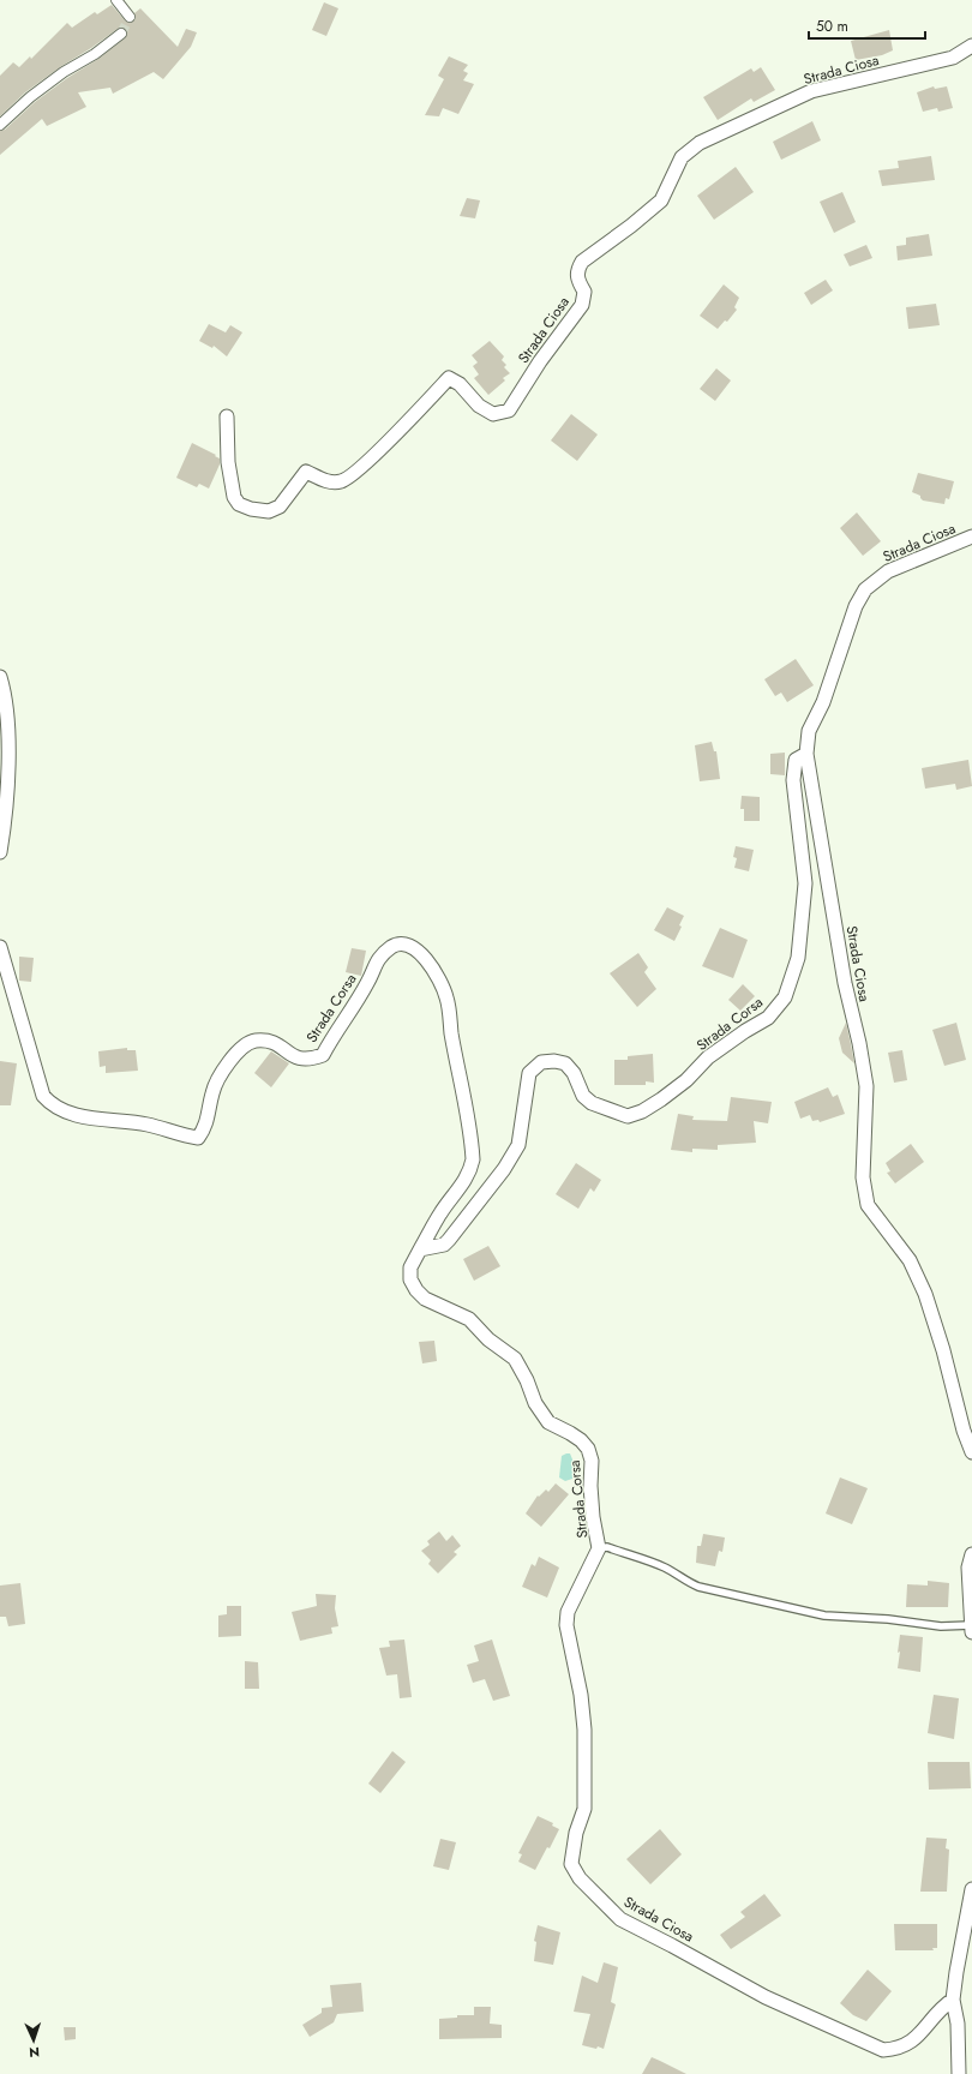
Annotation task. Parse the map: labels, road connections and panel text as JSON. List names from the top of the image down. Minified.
{"streets":{"street":["Strada Ciosa","Strada Corsa"]},"crossings":[["Strada Ciosa","Strada Corsa"]],"scale_bar":"50 m","north":"bottom"}
